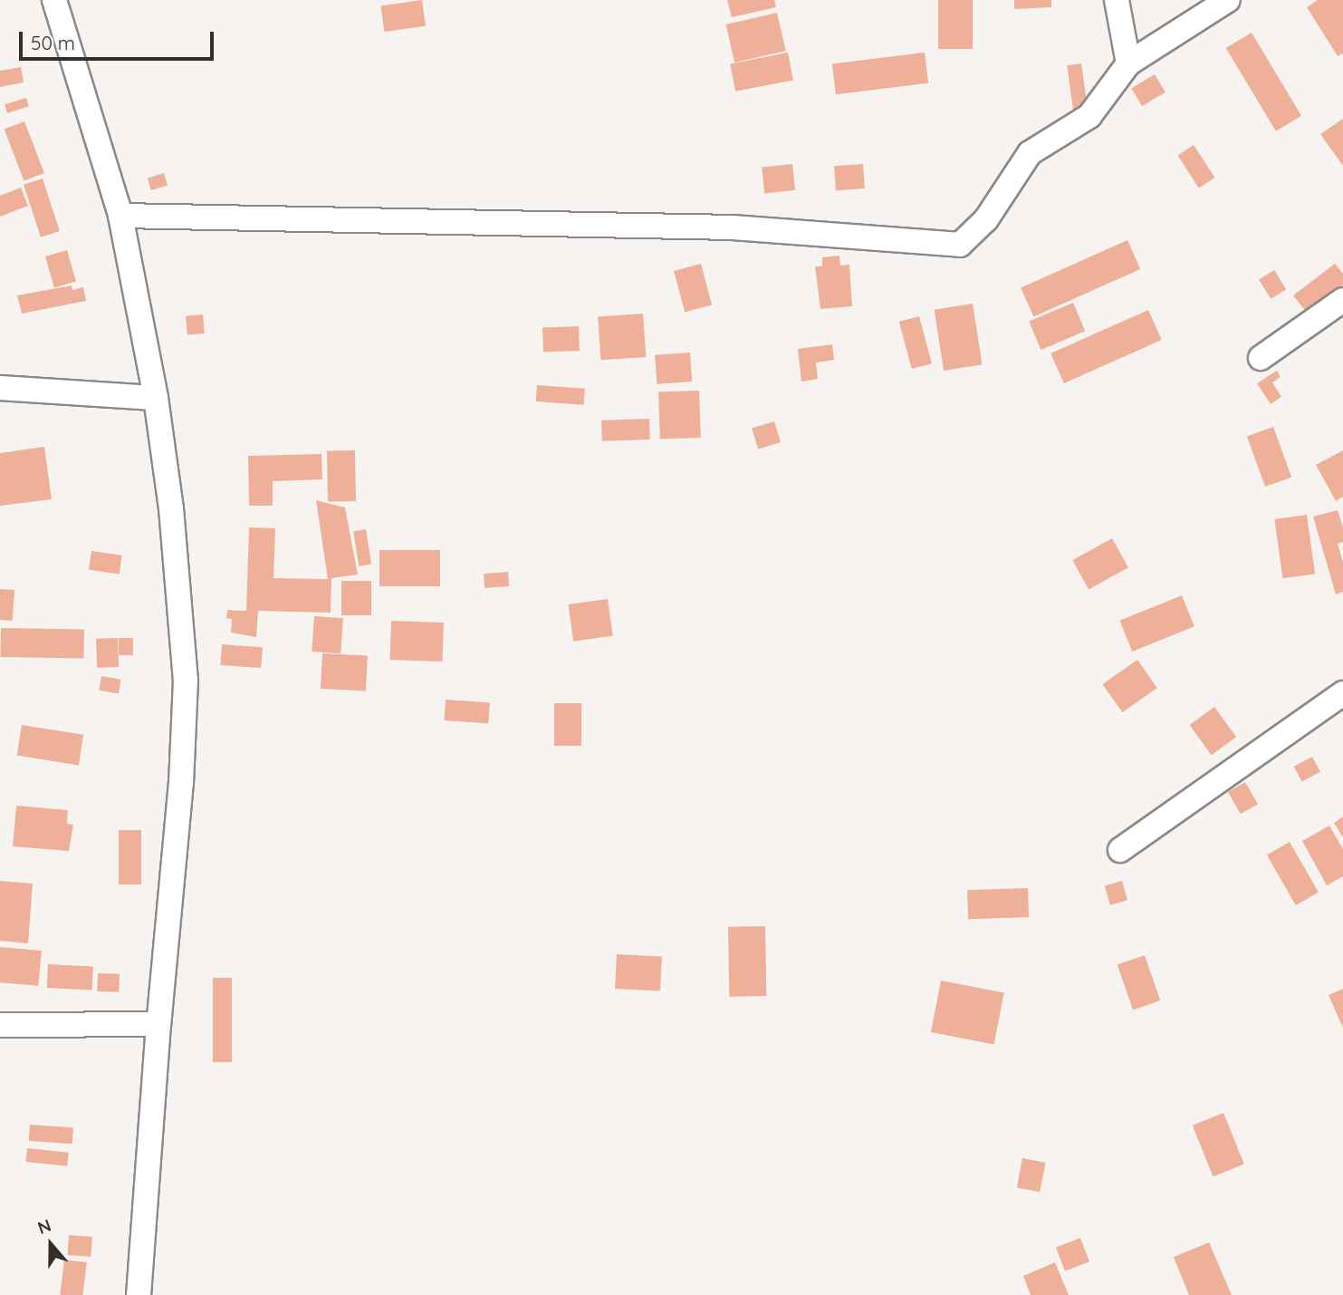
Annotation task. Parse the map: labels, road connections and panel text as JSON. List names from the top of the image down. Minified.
{"scale_bar":"50 m","north":"top"}
